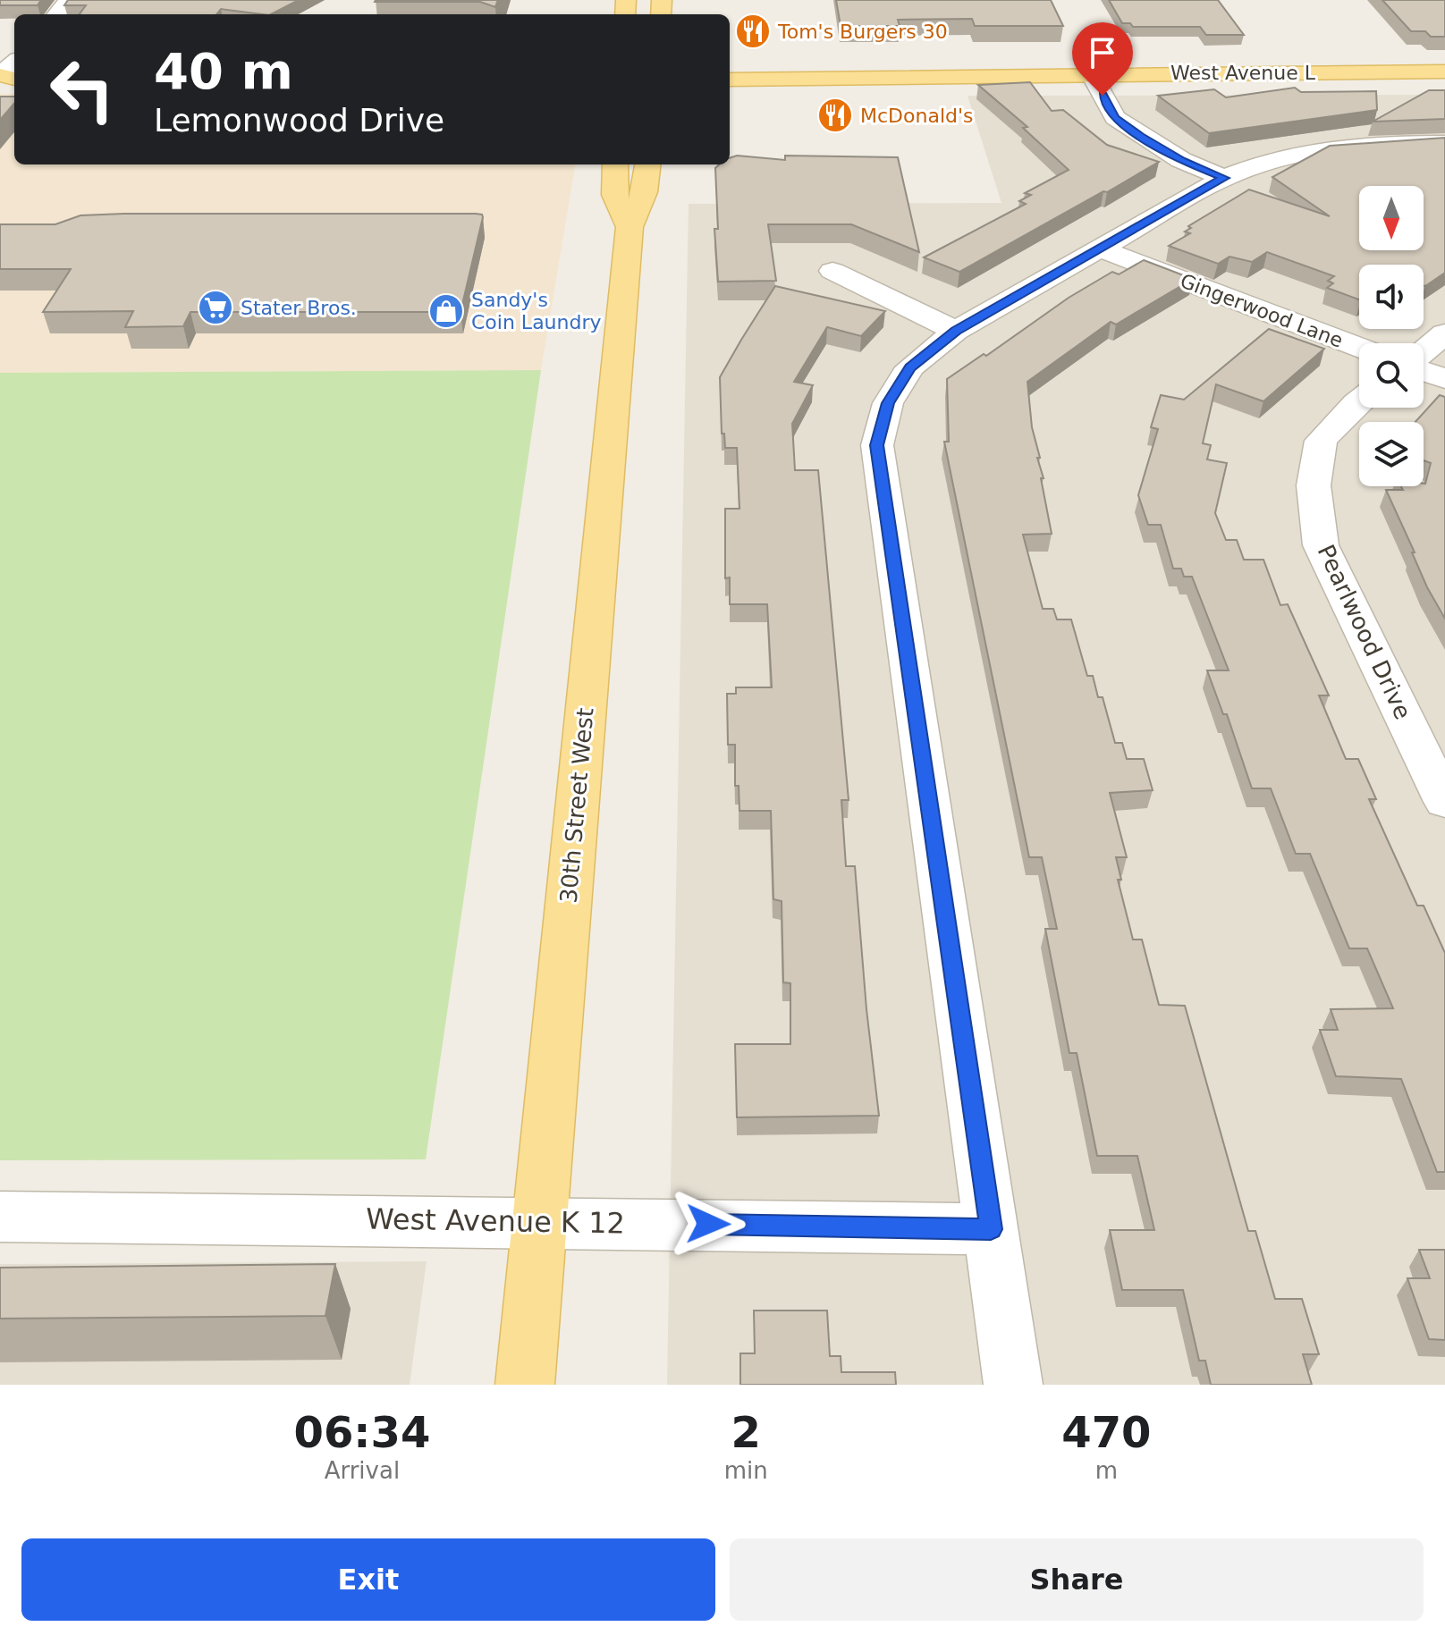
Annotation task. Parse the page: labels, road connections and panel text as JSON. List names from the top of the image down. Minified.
{"streets":{"main road":["West Avenue L","30th Street West"],"street":["Gingerwood Lane","Pearlwood Drive","West Avenue K 12"]},"crossings":[["30th Street West","West Avenue K 12"]],"places":{"restaurant":["Tom's Burgers 30","McDonald's"],"supermarket":["Stater Bros."],"shop":["Sandy's Coin Laundry"]},"north":"bottom","page":{"turn":["40 m","Lemonwood Drive"],"eta":["06:34","Arrival","2","min","470","m"],"buttons":["Exit","Share"]}}
